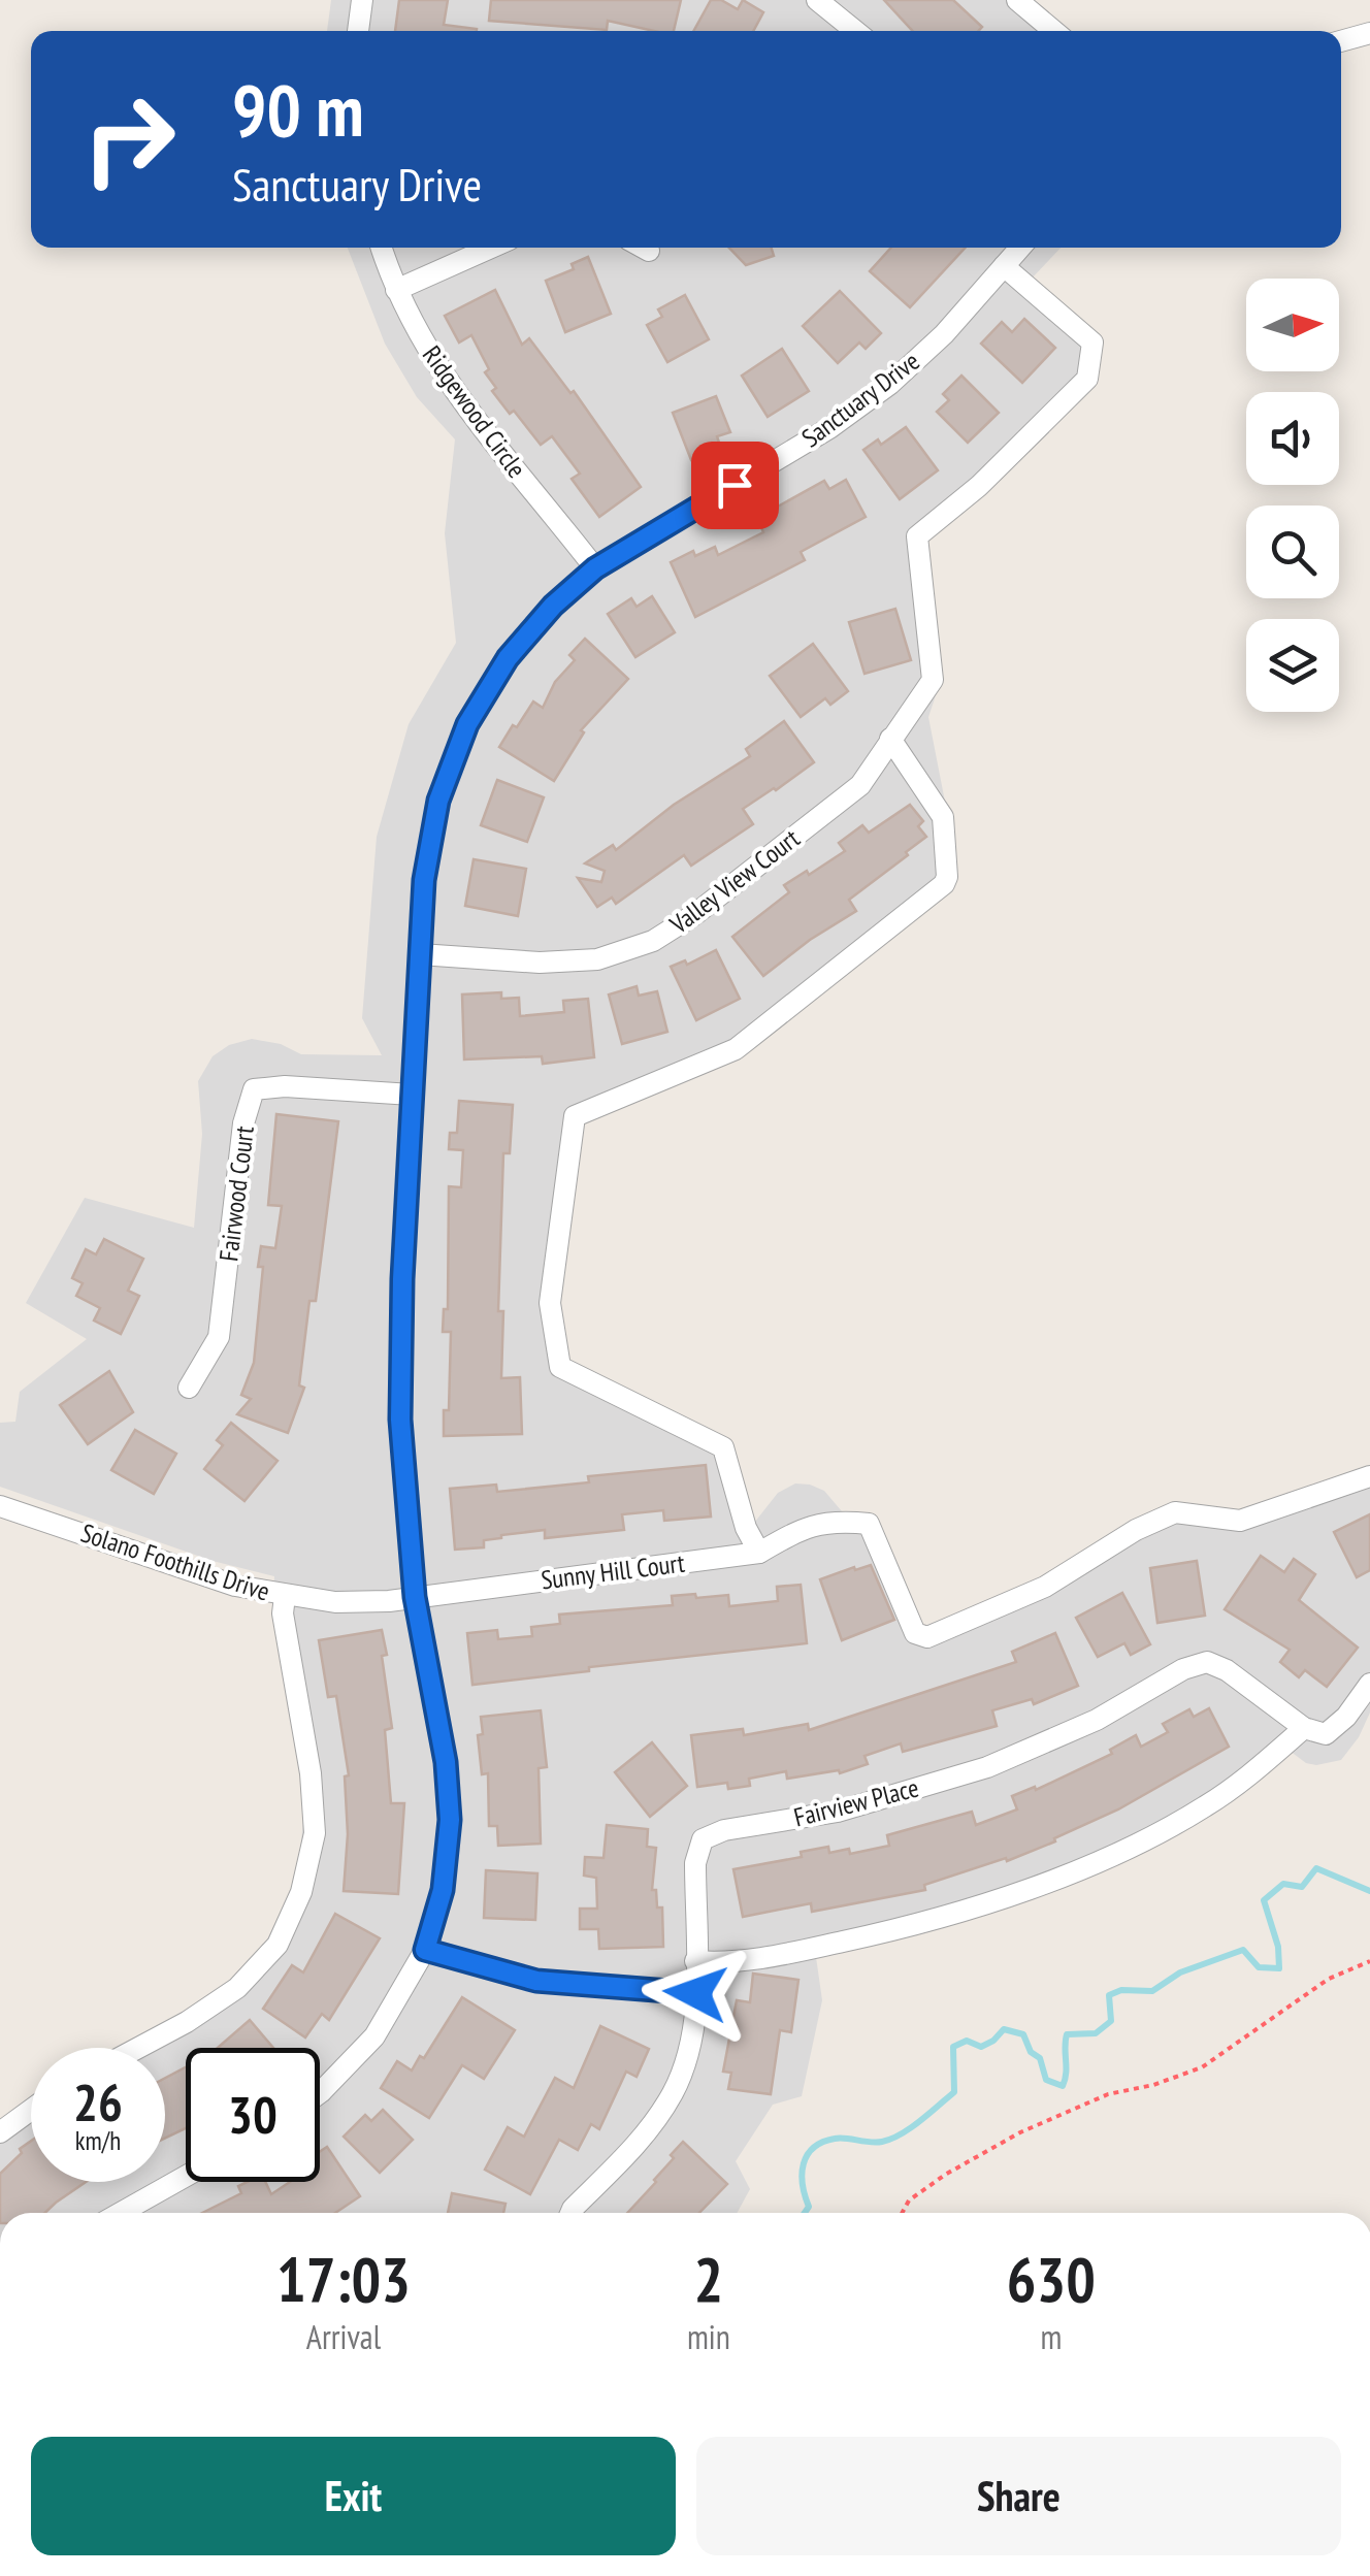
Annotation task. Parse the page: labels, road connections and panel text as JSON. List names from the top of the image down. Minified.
{"streets":{"street":["Sanctuary Drive","Ridgewood Circle","Valley View Court","Fairwood Court","Solano Foothills Drive","Sunny Hill Court","Fairview Place"]},"crossings":[["Sanctuary Drive","Ridgewood Circle"],["Sanctuary Drive","Valley View Court"],["Sanctuary Drive","Fairwood Court"],["Sanctuary Drive","Solano Foothills Drive"],["Sanctuary Drive","Sunny Hill Court"],["Solano Foothills Drive","Sunny Hill Court"]],"north":"right","page":{"turn":["90 m","Sanctuary Drive"],"speed":"26 km/h","limit":"30","eta":["17:03","Arrival","2","min","630","m"],"buttons":["Exit","Share"]}}
